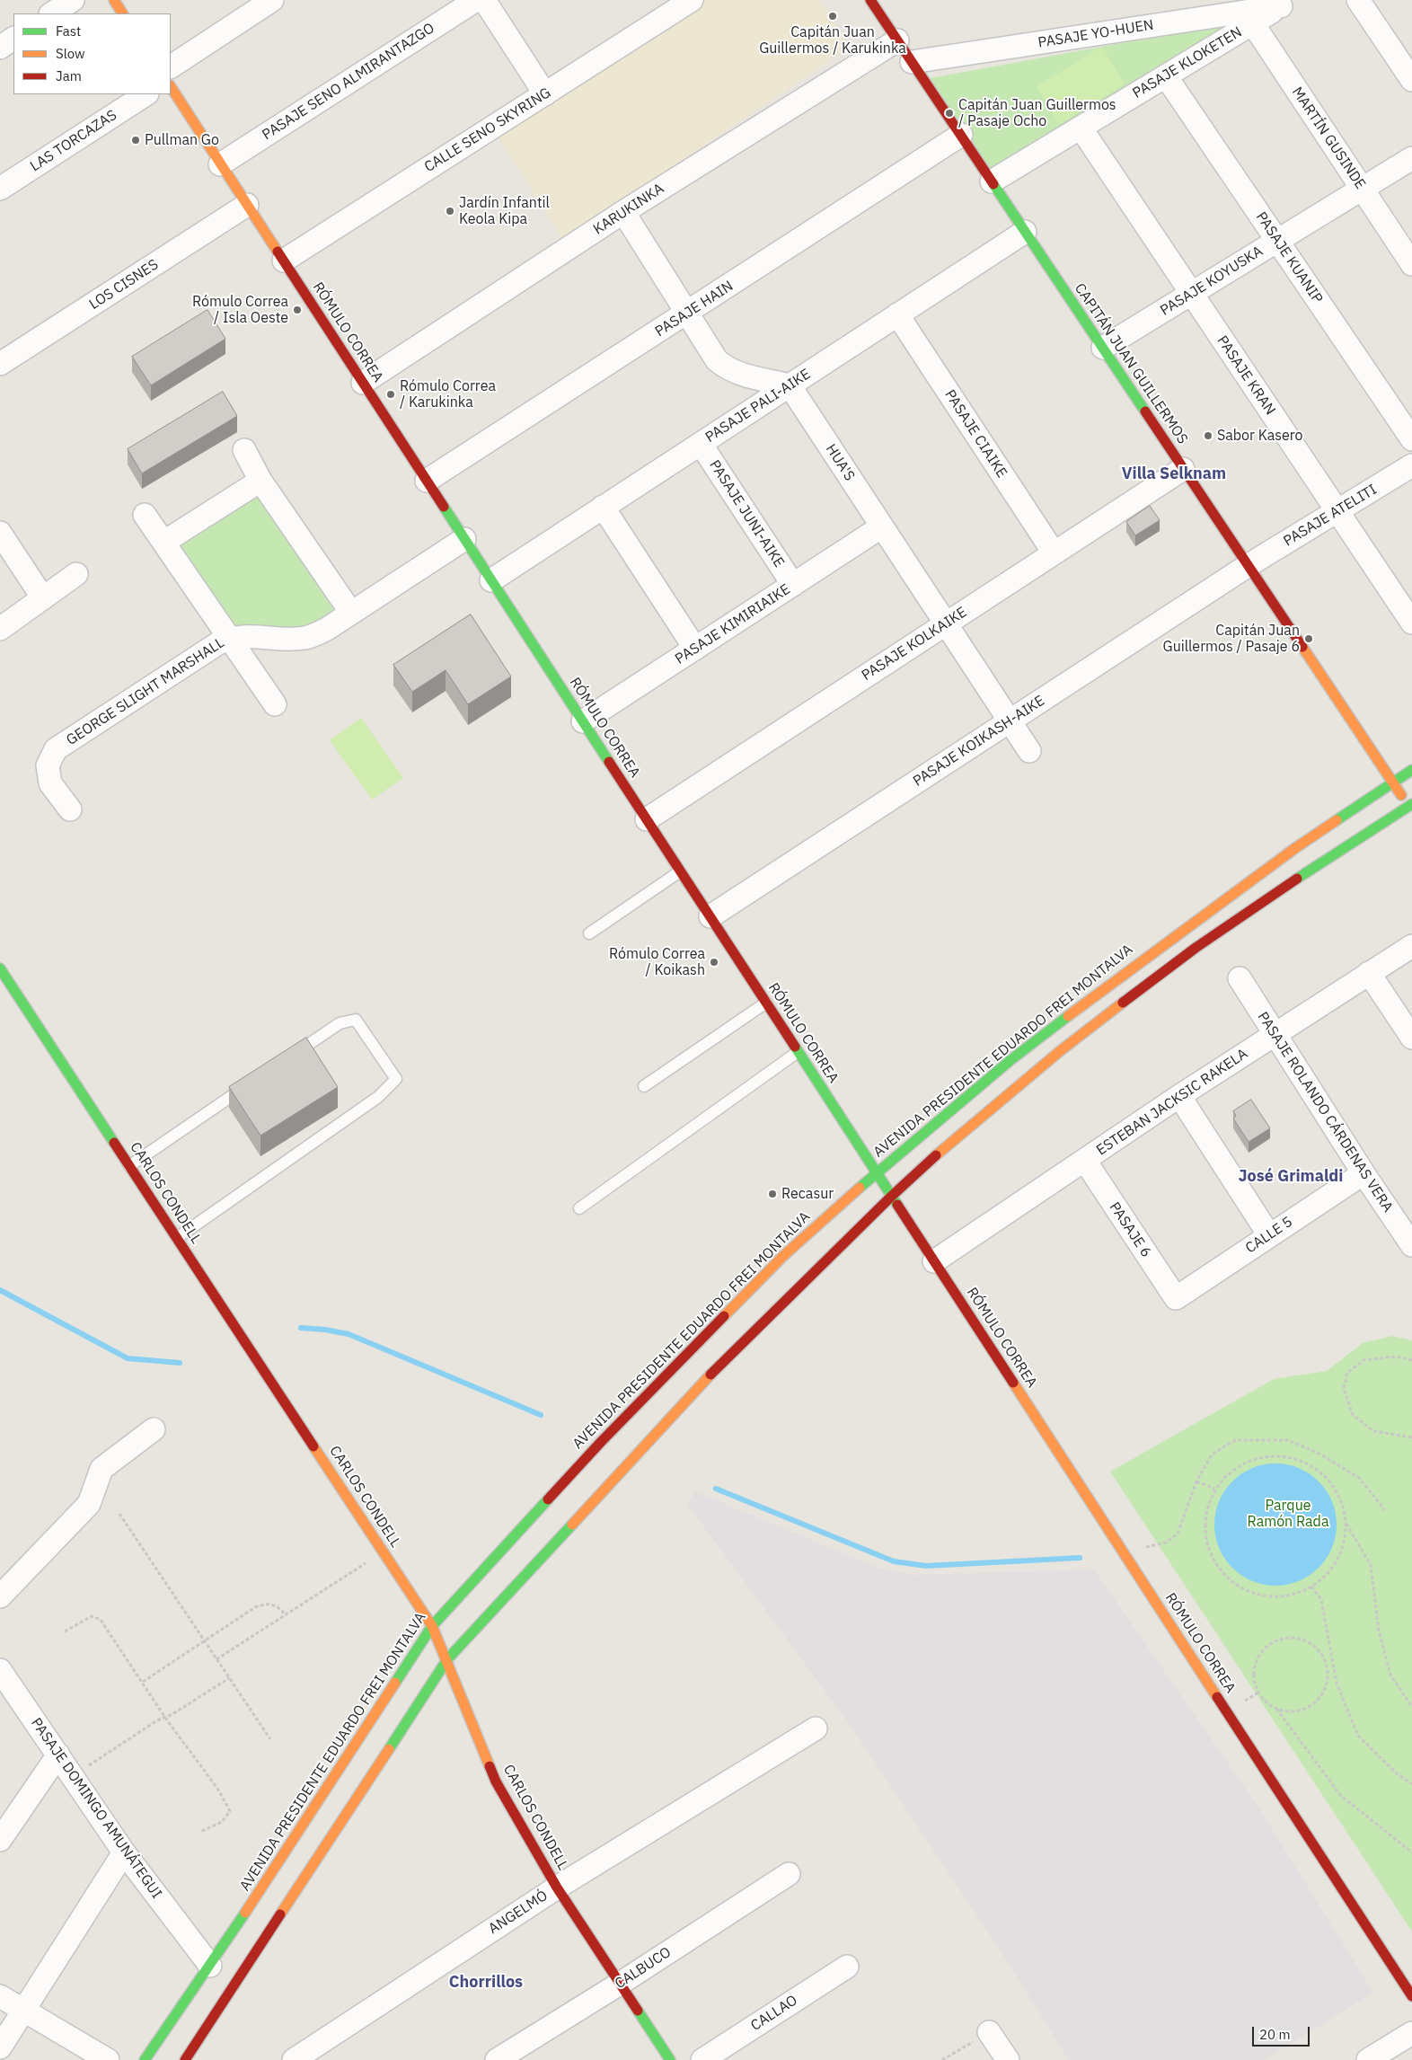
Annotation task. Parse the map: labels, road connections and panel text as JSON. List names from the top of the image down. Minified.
{"streets":{"street":["PASAJE YO-HUEN","PASAJE KLOKETEN","PASAJE SENO ALMIRANTAZGO","CALLE SENO SKYRING","MARTÍN GUSINDE","LAS TORCAZAS","KARUKINKA","PASAJE KUANIP","PASAJE KOYUSKA","LOS CISNES","PASAJE HAIN","RÓMULO CORREA","CAPITÁN JUAN GUILLERMOS","PASAJE KRAN","PASAJE PALI-AIKE","PASAJE CIAIKE","HUA'S","PASAJE JUNI-AIKE","PASAJE ATELITI","PASAJE KIMIRIAIKE","PASAJE KOLKAIKE","GEORGE SLIGHT MARSHALL","PASAJE KOIKASH-AIKE","AVENIDA PRESIDENTE EDUARDO FREI MONTALVA","ESTEBAN JACKSIC RAKELA","PASAJE ROLANDO CÁRDENAS VERA","CARLOS CONDELL","PASAJE 6","CALLE 5","PASAJE DOMINGO AMUNÁTEGUI","ANGELMÓ","CALBUCO","CALLAO"]},"crossings":[["PASAJE YO-HUEN","PASAJE KLOKETEN"],["PASAJE YO-HUEN","MARTÍN GUSINDE"],["PASAJE YO-HUEN","CAPITÁN JUAN GUILLERMOS"],["PASAJE KLOKETEN","MARTÍN GUSINDE"],["PASAJE KLOKETEN","PASAJE KUANIP"],["PASAJE KLOKETEN","CAPITÁN JUAN GUILLERMOS"],["PASAJE KLOKETEN","PASAJE KRAN"],["PASAJE SENO ALMIRANTAZGO","RÓMULO CORREA"],["CALLE SENO SKYRING","RÓMULO CORREA"],["MARTÍN GUSINDE","PASAJE KOYUSKA"],["KARUKINKA","RÓMULO CORREA"],["KARUKINKA","CAPITÁN JUAN GUILLERMOS"],["PASAJE KUANIP","PASAJE KOYUSKA"],["PASAJE KOYUSKA","CAPITÁN JUAN GUILLERMOS"],["PASAJE KOYUSKA","PASAJE KRAN"],["LOS CISNES","RÓMULO CORREA"],["PASAJE HAIN","RÓMULO CORREA"],["PASAJE HAIN","CAPITÁN JUAN GUILLERMOS"],["RÓMULO CORREA","PASAJE PALI-AIKE"],["RÓMULO CORREA","PASAJE KIMIRIAIKE"],["RÓMULO CORREA","PASAJE KOLKAIKE"],["RÓMULO CORREA","GEORGE SLIGHT MARSHALL"],["RÓMULO CORREA","PASAJE KOIKASH-AIKE"],["RÓMULO CORREA","AVENIDA PRESIDENTE EDUARDO FREI MONTALVA"],["RÓMULO CORREA","ESTEBAN JACKSIC RAKELA"],["CAPITÁN JUAN GUILLERMOS","PASAJE PALI-AIKE"],["CAPITÁN JUAN GUILLERMOS","PASAJE ATELITI"],["CAPITÁN JUAN GUILLERMOS","PASAJE KOLKAIKE"],["CAPITÁN JUAN GUILLERMOS","PASAJE KOIKASH-AIKE"],["CAPITÁN JUAN GUILLERMOS","AVENIDA PRESIDENTE EDUARDO FREI MONTALVA"],["PASAJE KRAN","PASAJE ATELITI"],["PASAJE PALI-AIKE","PASAJE CIAIKE"],["PASAJE PALI-AIKE","HUA'S"],["PASAJE PALI-AIKE","PASAJE JUNI-AIKE"],["PASAJE CIAIKE","PASAJE KOLKAIKE"],["HUA'S","PASAJE KIMIRIAIKE"],["HUA'S","PASAJE KOLKAIKE"],["HUA'S","PASAJE KOIKASH-AIKE"],["PASAJE JUNI-AIKE","PASAJE KIMIRIAIKE"],["PASAJE ATELITI","PASAJE KOIKASH-AIKE"],["AVENIDA PRESIDENTE EDUARDO FREI MONTALVA","CARLOS CONDELL"],["AVENIDA PRESIDENTE EDUARDO FREI MONTALVA","PASAJE DOMINGO AMUNÁTEGUI"],["ESTEBAN JACKSIC RAKELA","PASAJE ROLANDO CÁRDENAS VERA"],["ESTEBAN JACKSIC RAKELA","PASAJE 6"],["PASAJE ROLANDO CÁRDENAS VERA","CALLE 5"],["CARLOS CONDELL","ANGELMÓ"],["CARLOS CONDELL","CALBUCO"],["PASAJE 6","CALLE 5"]],"districts":["Villa Selknam","José Grimaldi","Chorrillos"],"parks":["Parque Ramón Rada"],"places":["Capitán Juan Guillermos / Karukinka","Capitán Juan Guillermos / Pasaje Ocho","Pullman Go","Jardín Infantil Keola Kipa","Rómulo Correa / Isla Oeste","Rómulo Correa / Karukinka","Sabor Kasero","Capitán Juan Guillermos / Pasaje 6","Rómulo Correa / Koikash","Recasur"],"legend":["Fast","Slow","Jam"],"scale_bar":"20 m"}
